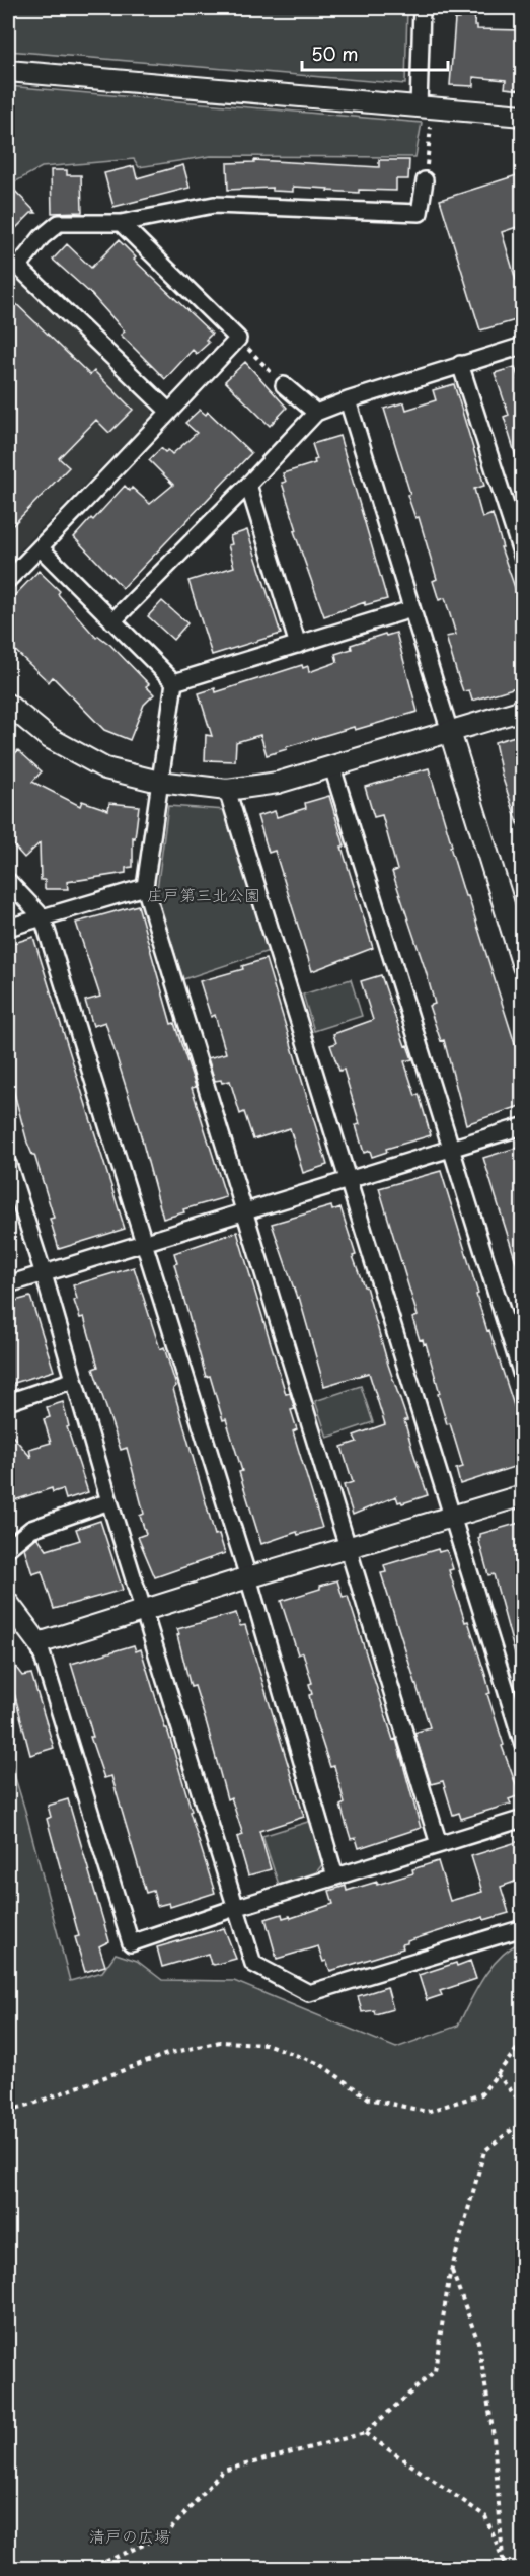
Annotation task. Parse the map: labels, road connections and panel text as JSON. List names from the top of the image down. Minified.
{"parks":["庄戸第三北公園","清戸の広場"],"scale_bar":"50 m"}
